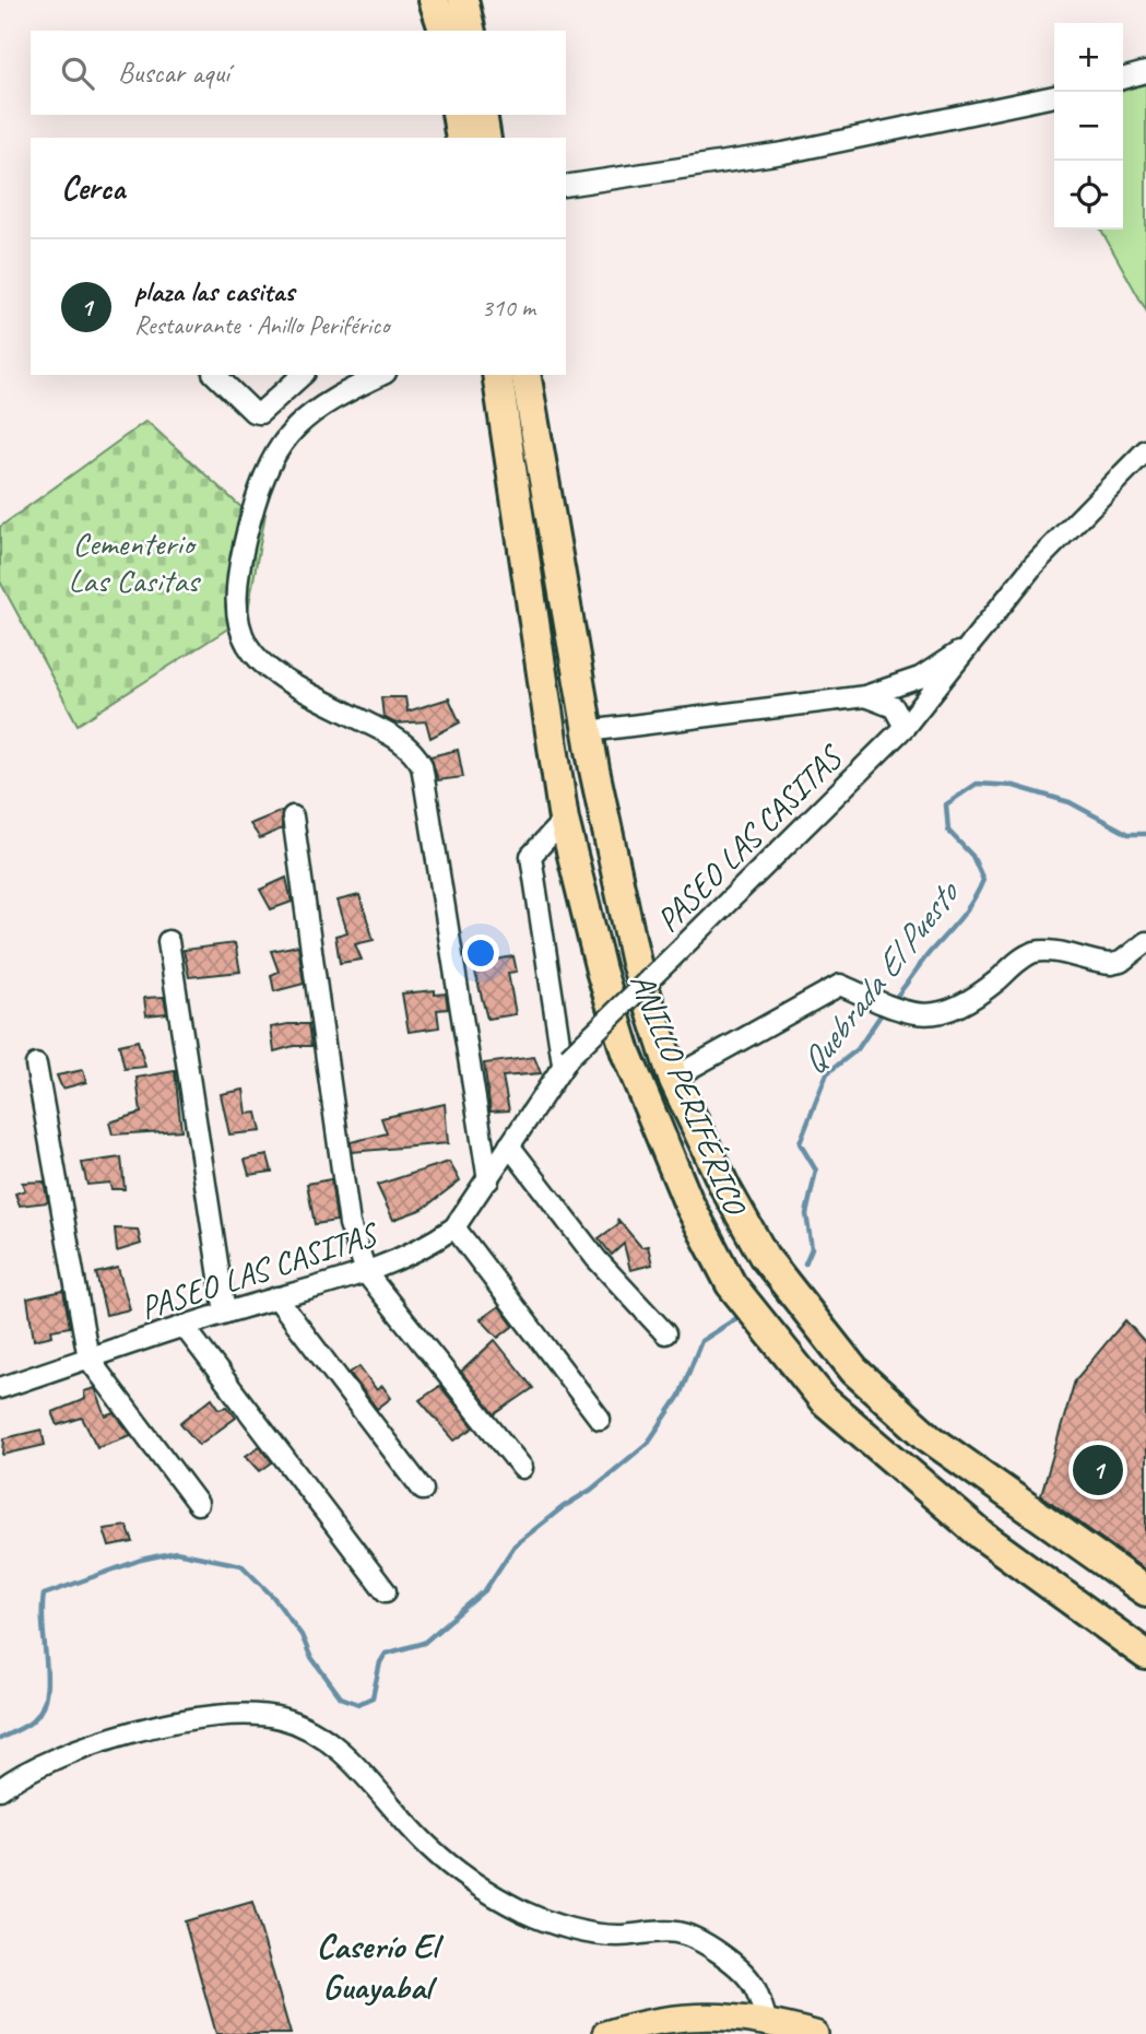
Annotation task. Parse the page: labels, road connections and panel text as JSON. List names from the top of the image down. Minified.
{"streets":{"highway":["ANILLO PERIFÉRICO"],"street":["PASEO LAS CASITAS"]},"districts":["Caserío El Guayabal"],"water":["Quebrada El Puesto"],"parks":["Cementerio Las Casitas"],"page":{"map_buttons":["+","−"],"search":"Buscar aquí","heading":"Cerca","list":[{"mark":"1","name":"plaza las casitas","note":"Restaurante · Anillo Periférico","value":"310 m"}],"pins":"1"}}
